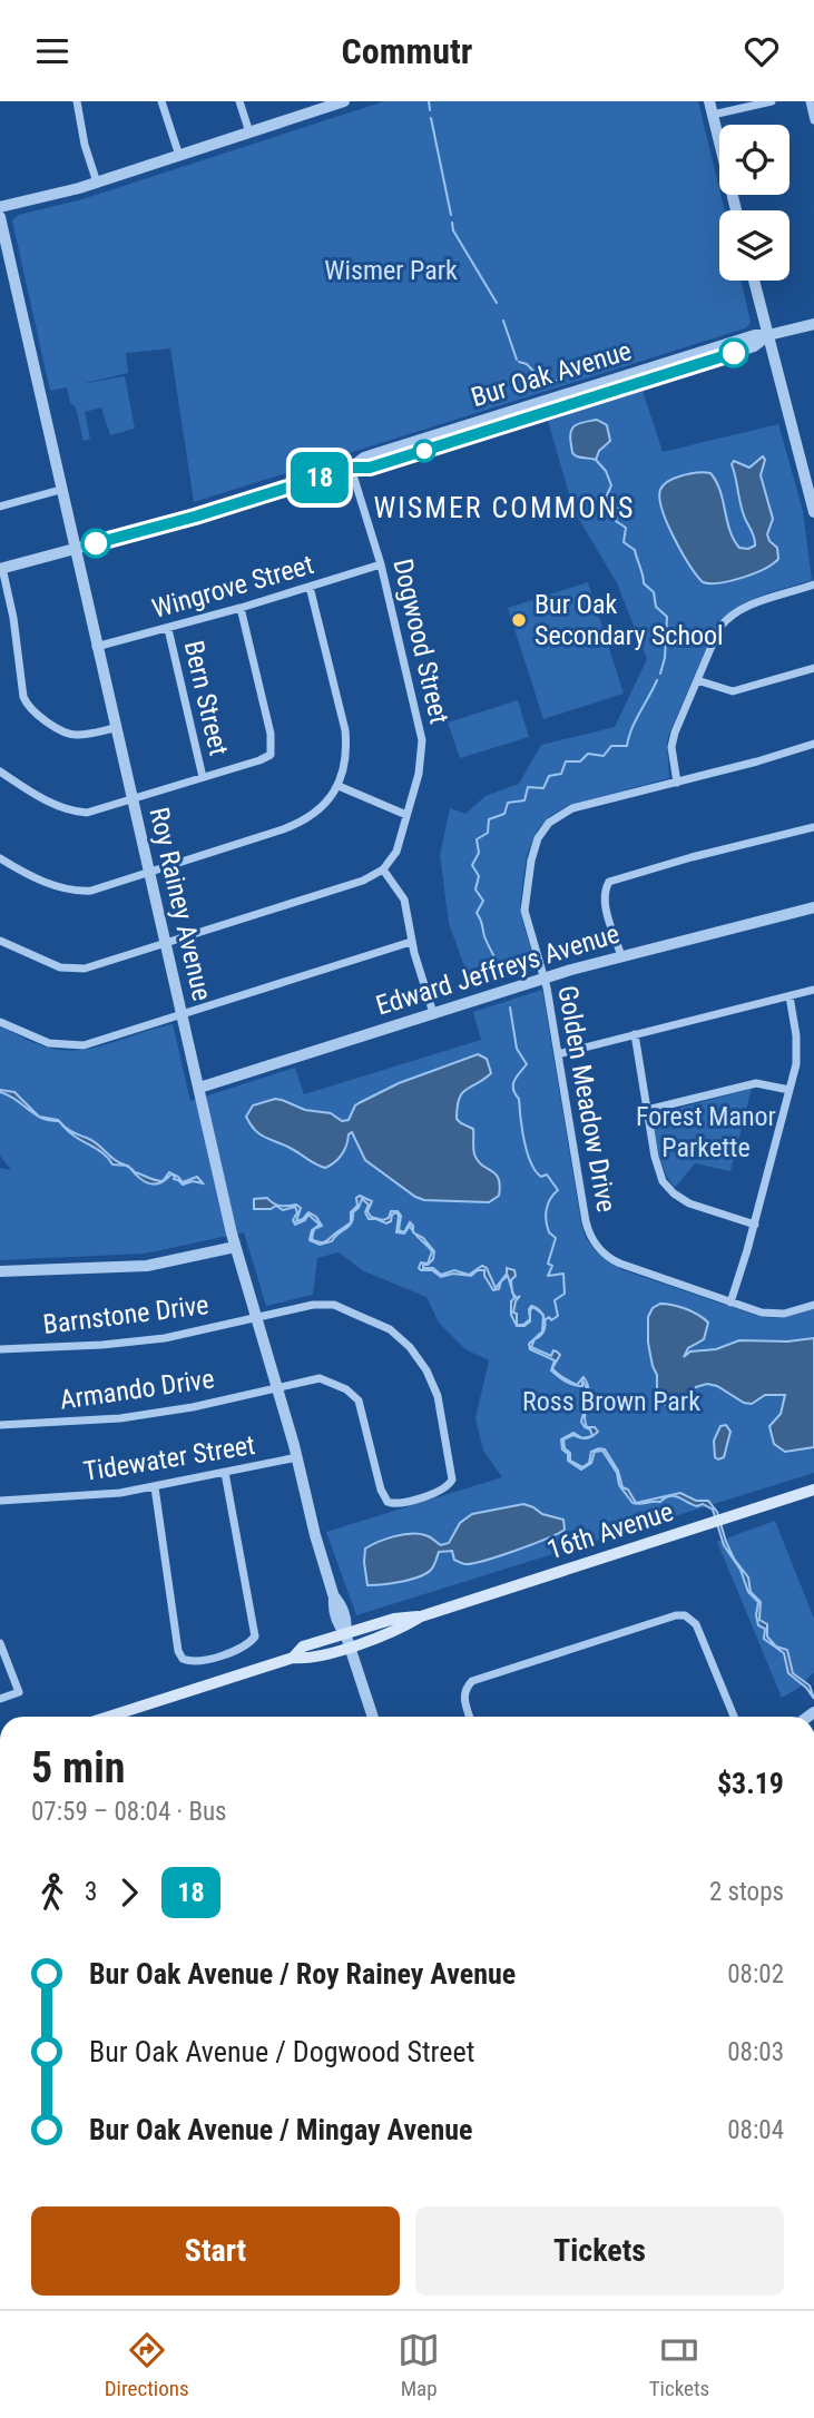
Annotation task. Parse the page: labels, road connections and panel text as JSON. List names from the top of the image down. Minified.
{"streets":{"main road":["16th Avenue"],"street":["Bur Oak Avenue","Wingrove Street","Dogwood Street","Bern Street","Roy Rainey Avenue","Edward Jeffreys Avenue","Golden Meadow Drive","Barnstone Drive","Armando Drive","Tidewater Street"]},"crossings":[["Bur Oak Avenue","Dogwood Street"],["Bur Oak Avenue","Roy Rainey Avenue"],["Wingrove Street","Dogwood Street"],["Wingrove Street","Bern Street"],["Wingrove Street","Roy Rainey Avenue"],["Roy Rainey Avenue","Edward Jeffreys Avenue"],["Roy Rainey Avenue","Barnstone Drive"],["Roy Rainey Avenue","Armando Drive"],["Roy Rainey Avenue","Tidewater Street"],["Roy Rainey Avenue","16th Avenue"],["Edward Jeffreys Avenue","Golden Meadow Drive"],["Barnstone Drive","Armando Drive"]],"districts":["WISMER COMMONS"],"parks":["Wismer Park","Forest Manor Parkette","Ross Brown Park"],"places":["Bur Oak Secondary School"],"lines":["bus line 18"],"page":{"header":"Commutr","on_map":"18","heading":["5 min","07:59 – 08:04 · Bus","$3.19"],"legs":["3","18","2 stops"],"list":[{"name":"Bur Oak Avenue / Roy Rainey Avenue","value":"08:02"},{"name":"Bur Oak Avenue / Dogwood Street","value":"08:03"},{"name":"Bur Oak Avenue / Mingay Avenue","value":"08:04"}],"buttons":["Start","Tickets"],"tabs":["Directions","Map","Tickets"]}}
